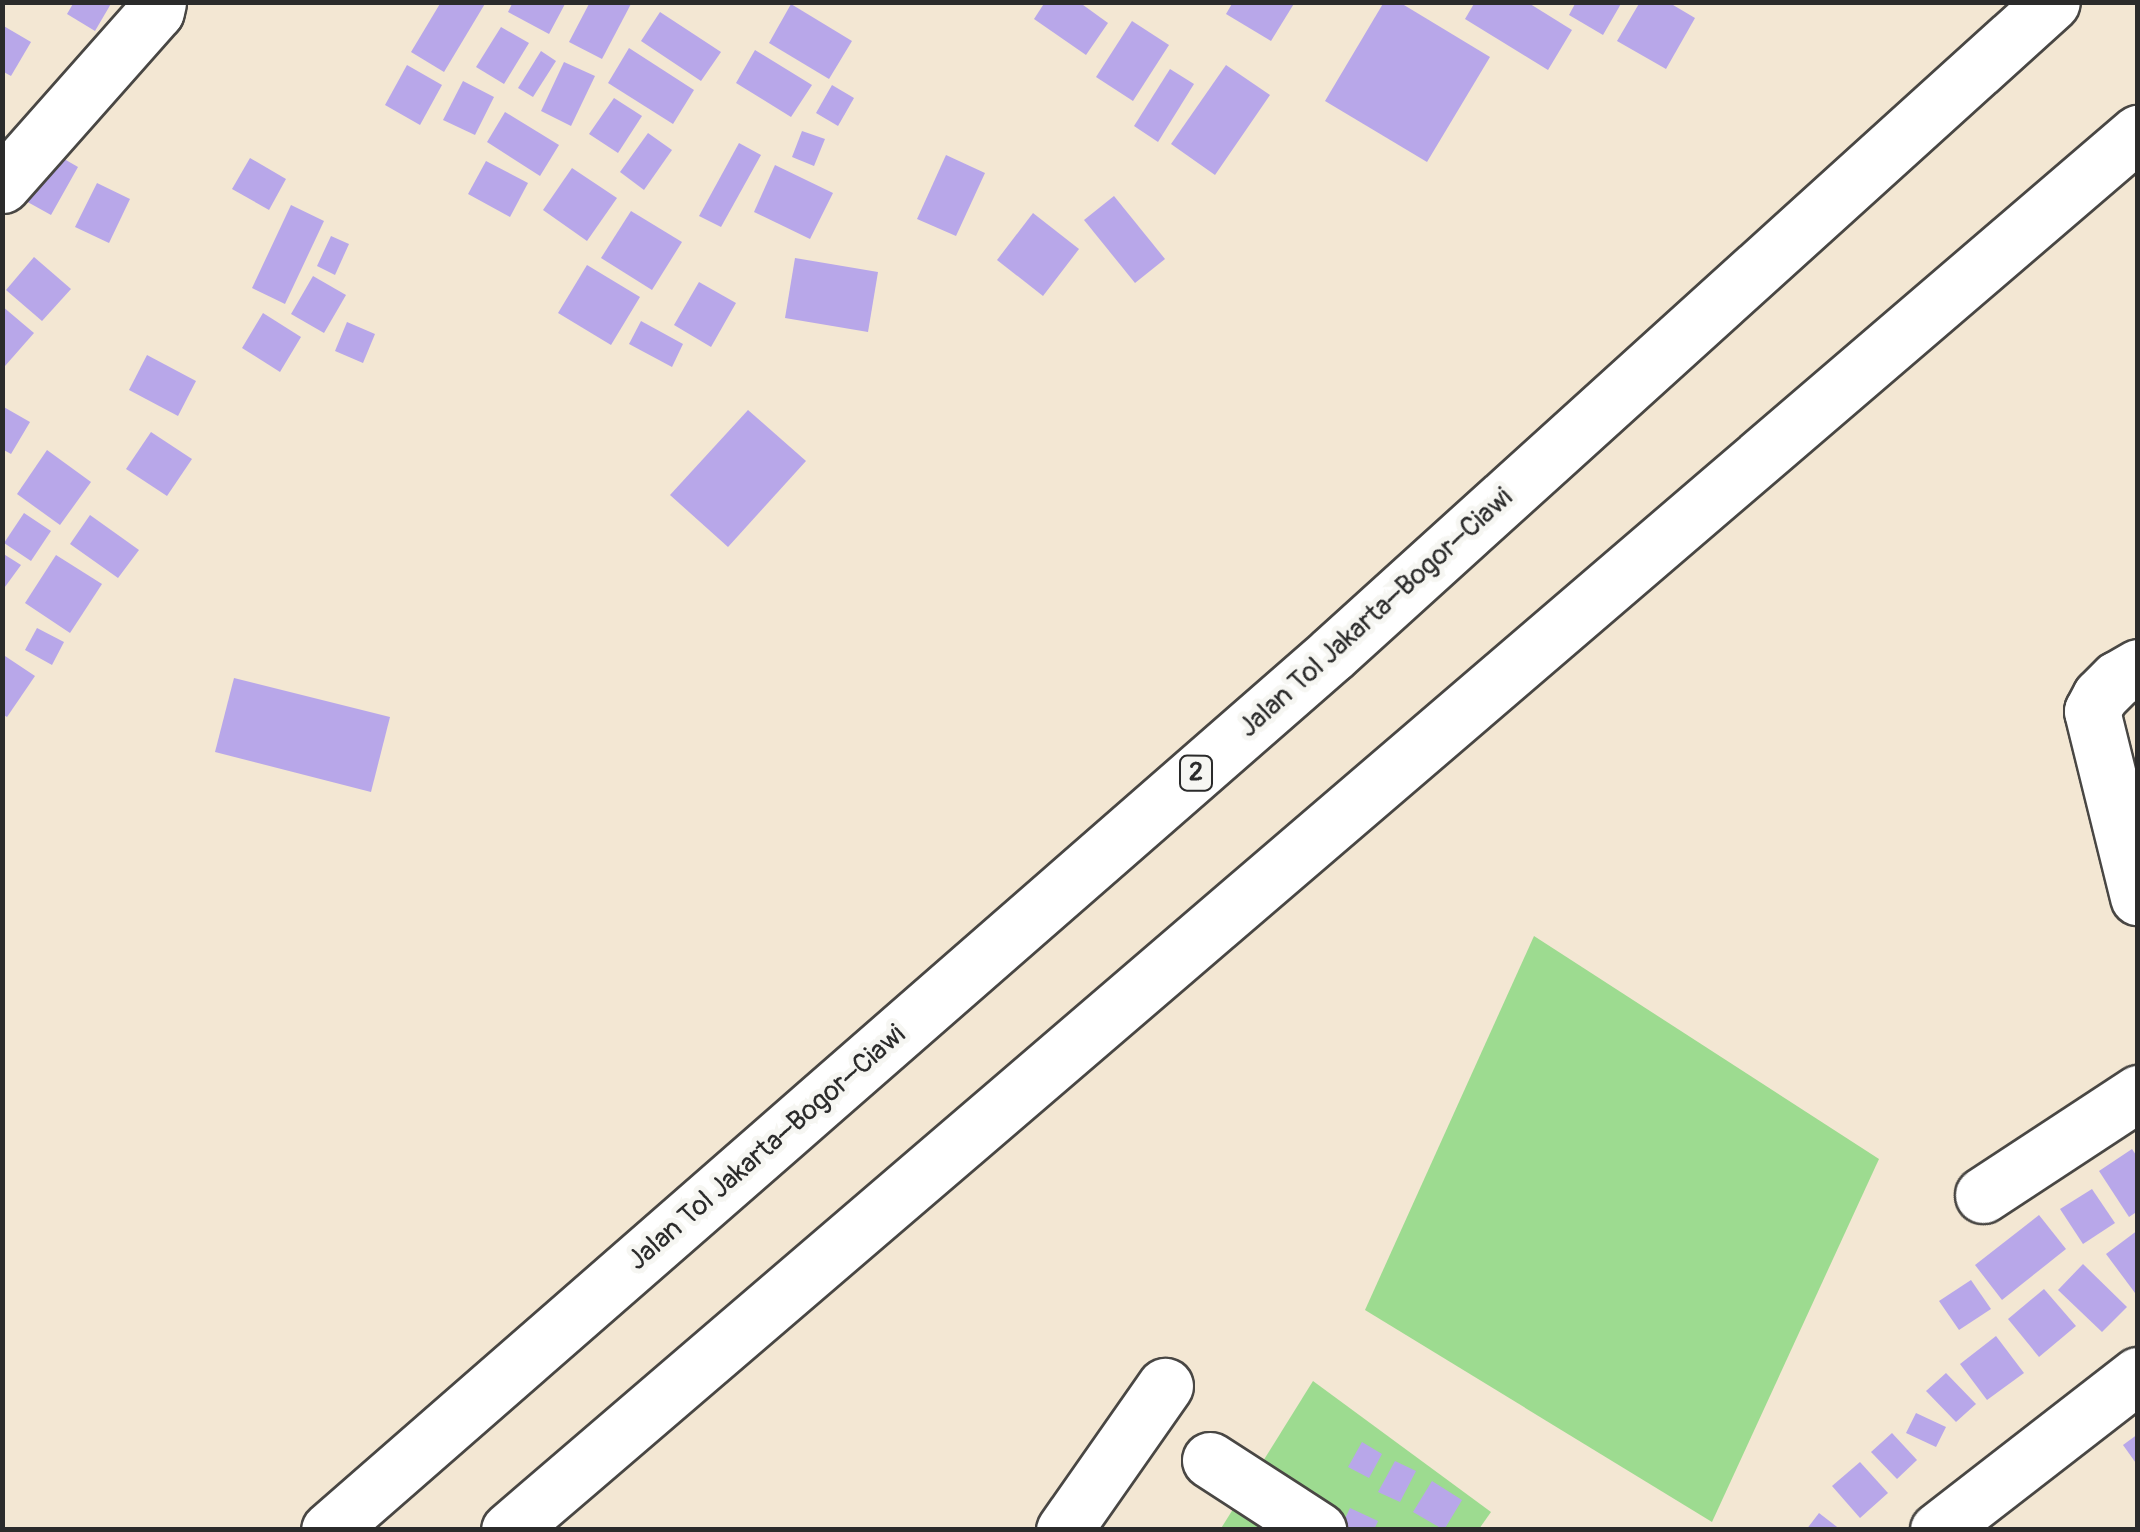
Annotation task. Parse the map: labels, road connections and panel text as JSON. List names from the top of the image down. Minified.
{"streets":{"main road":["Jalan Tol Jakarta–Bogor–Ciawi","2"]}}
